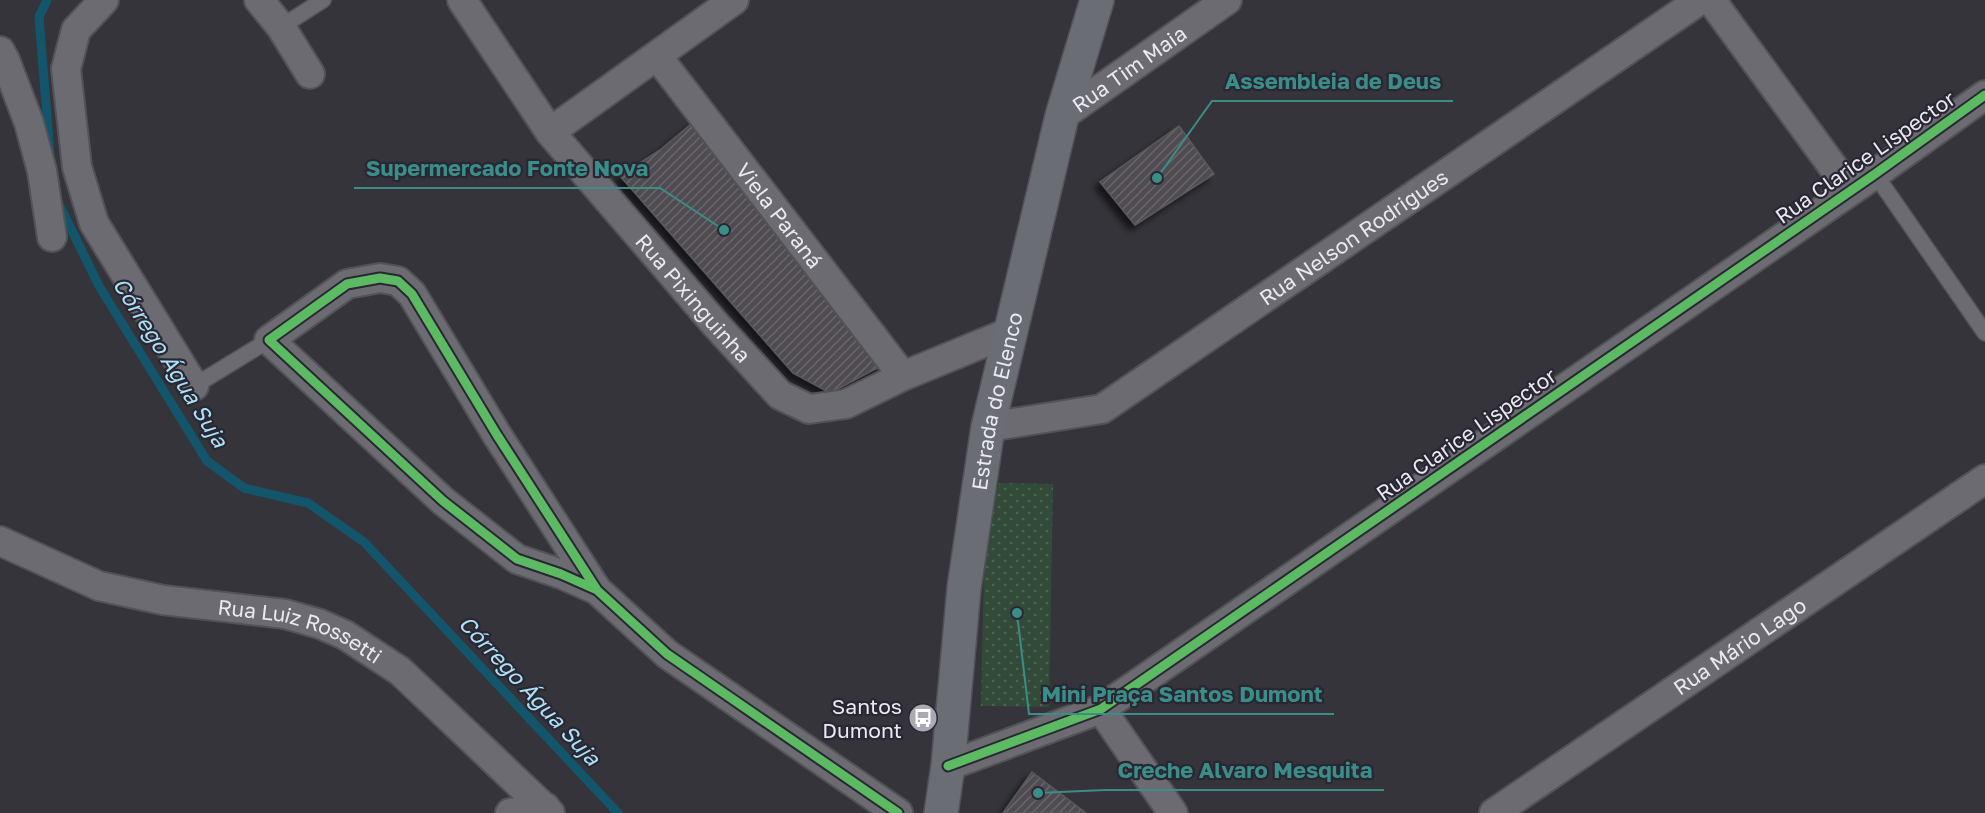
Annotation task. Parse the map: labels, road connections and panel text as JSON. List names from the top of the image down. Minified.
{"streets":{"street":["Rua Tim Maia","Rua Clarice Lispector","Viela Paraná","Rua Nelson Rodrigues","Rua Pixinguinha","Estrada do Elenco","Rua Luiz Rossetti","Rua Mário Lago"]},"crossings":[["Rua Tim Maia","Estrada do Elenco"],["Rua Clarice Lispector","Estrada do Elenco"],["Viela Paraná","Rua Pixinguinha"],["Rua Nelson Rodrigues","Estrada do Elenco"],["Rua Pixinguinha","Estrada do Elenco"]],"water":["Córrego Água Suja"],"places":{"other":["Assembleia de Deus","Supermercado Fonte Nova","Mini Praça Santos Dumont","Creche Alvaro Mesquita"],"bus stop":["Santos Dumont"]}}
